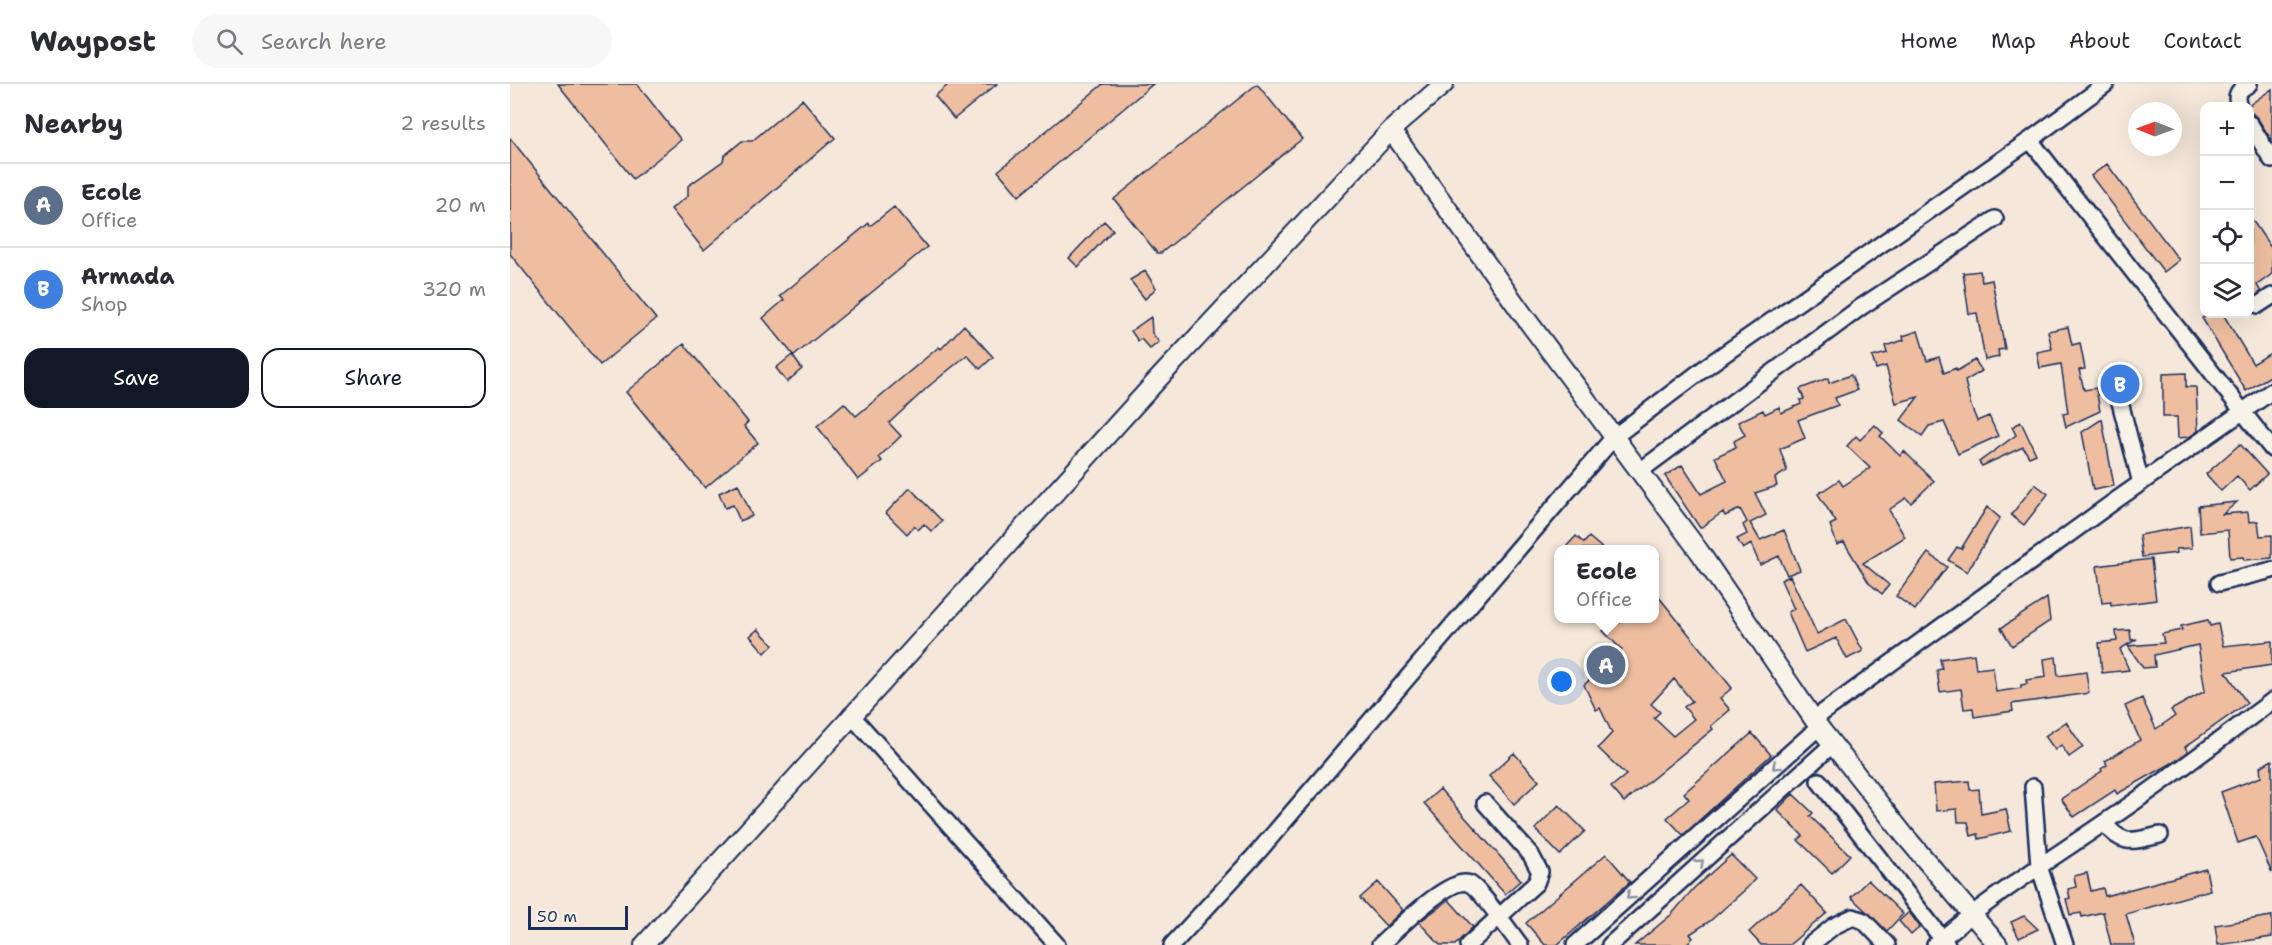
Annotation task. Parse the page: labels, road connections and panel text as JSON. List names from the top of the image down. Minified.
{"scale_bar":"50 m","north":"left","page":{"header":"Waypost","search":"Search here","nav":["Home","Map","About","Contact"],"heading":["Nearby","2 results"],"map_buttons":["+","−"],"list":[{"mark":"A","name":"Ecole","note":"Office","value":"20 m"},{"mark":"B","name":"Armada","note":"Shop","value":"320 m"}],"buttons":["Save","Share"],"pins":["B","A"],"popup":["Ecole","Office"],"scale":"50 m"}}
